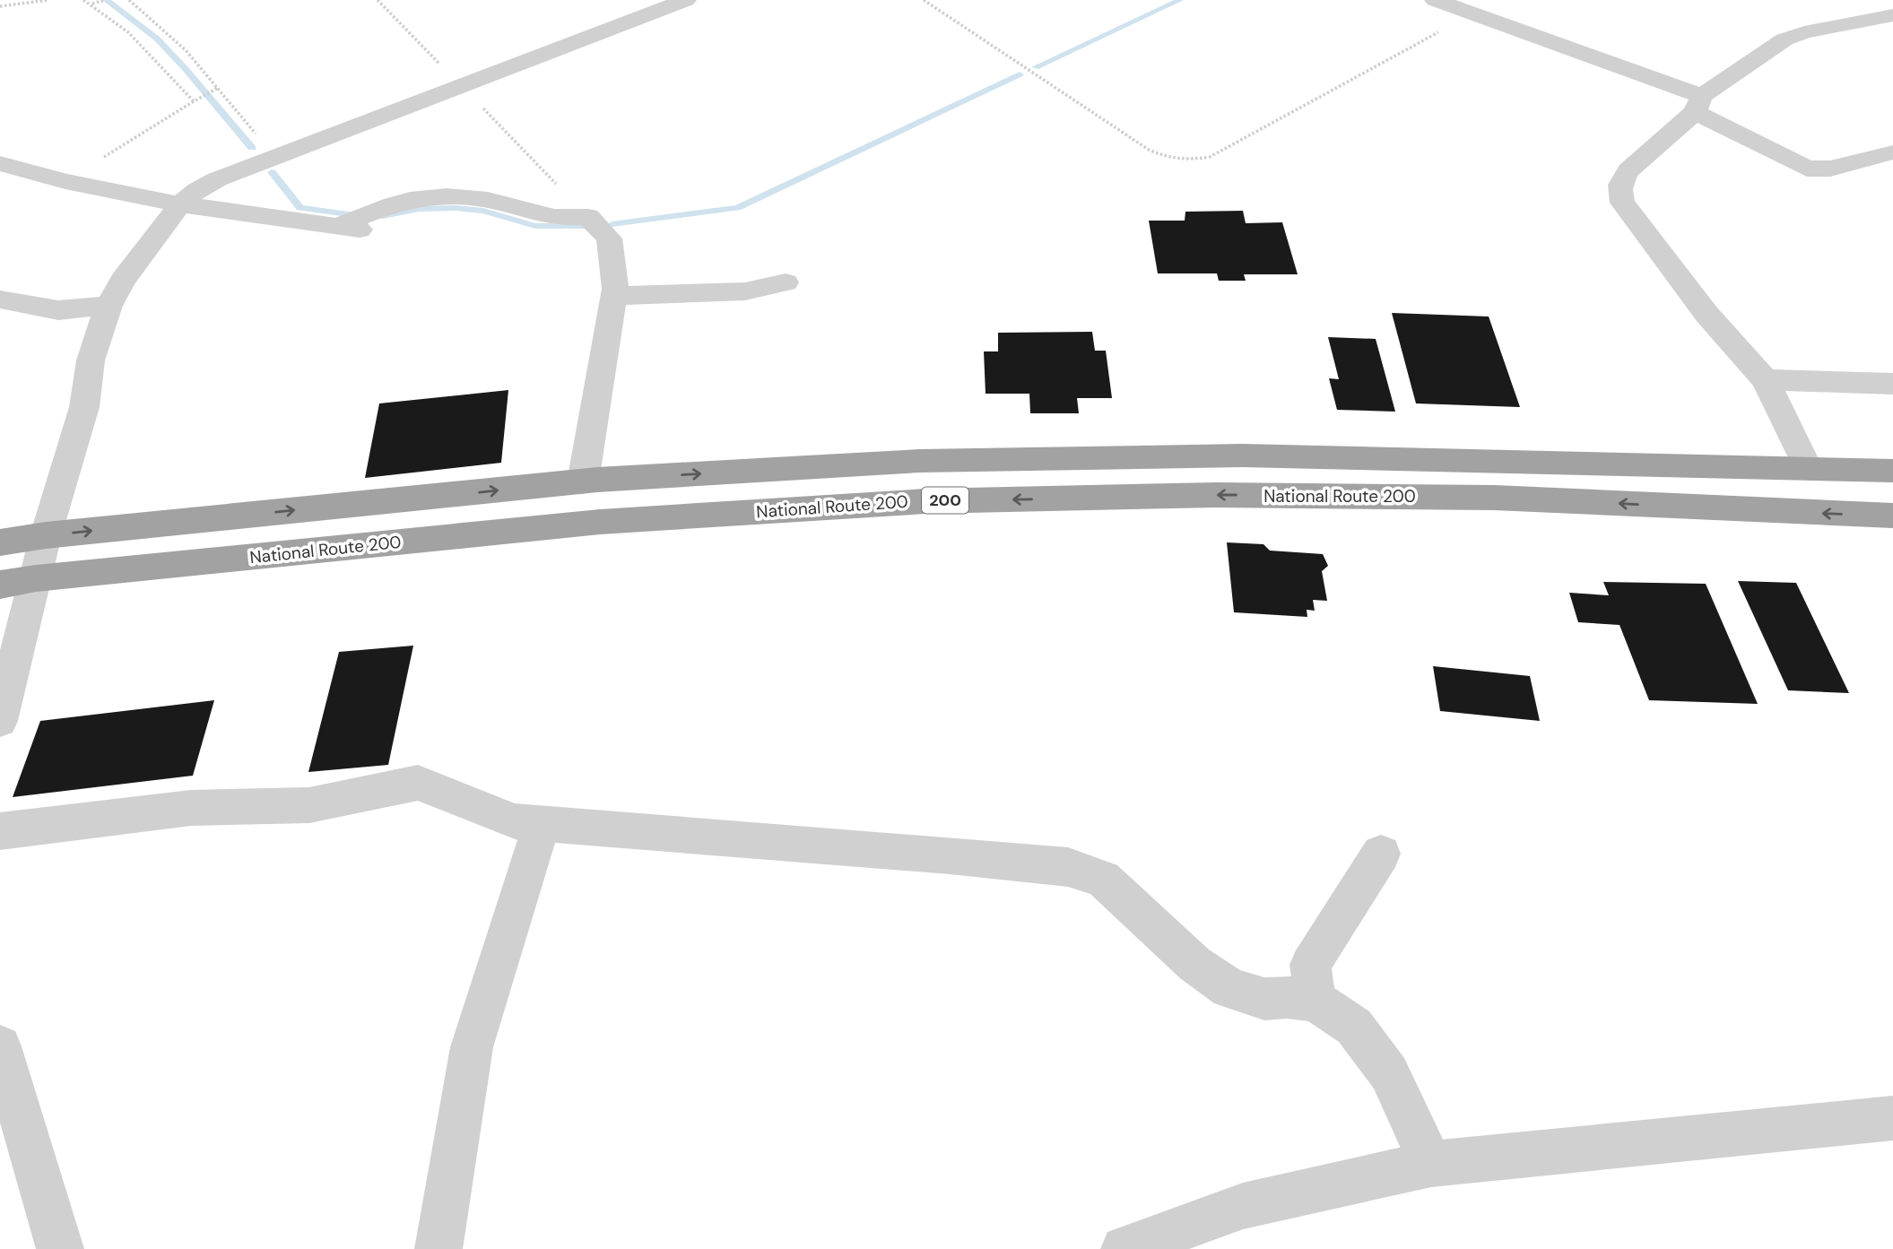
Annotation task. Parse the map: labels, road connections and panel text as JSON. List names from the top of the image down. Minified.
{"streets":{"highway":["National Route 200","200"]}}
